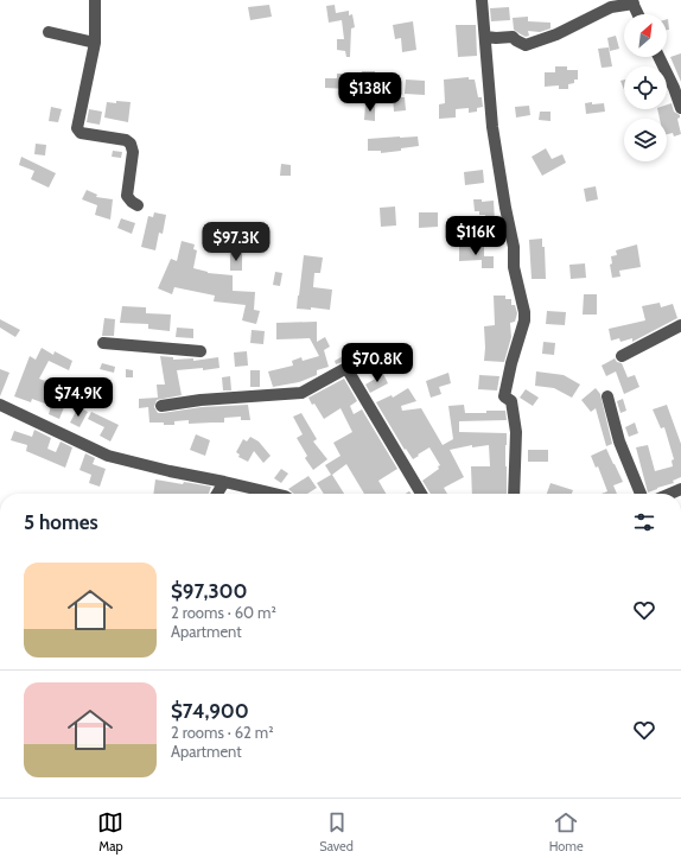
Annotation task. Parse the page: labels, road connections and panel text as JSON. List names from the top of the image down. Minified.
{"north":"top right","page":{"price":["$138K","$116K","$97.3K","$70.8K","$74.9K"],"heading":"5 homes","list":[{"name":"$97,300","note":"2 rooms · 60 m² · Apartment"},{"name":"$74,900","note":"2 rooms · 62 m² · Apartment"}],"tabs":["Map","Saved","Home"]}}
